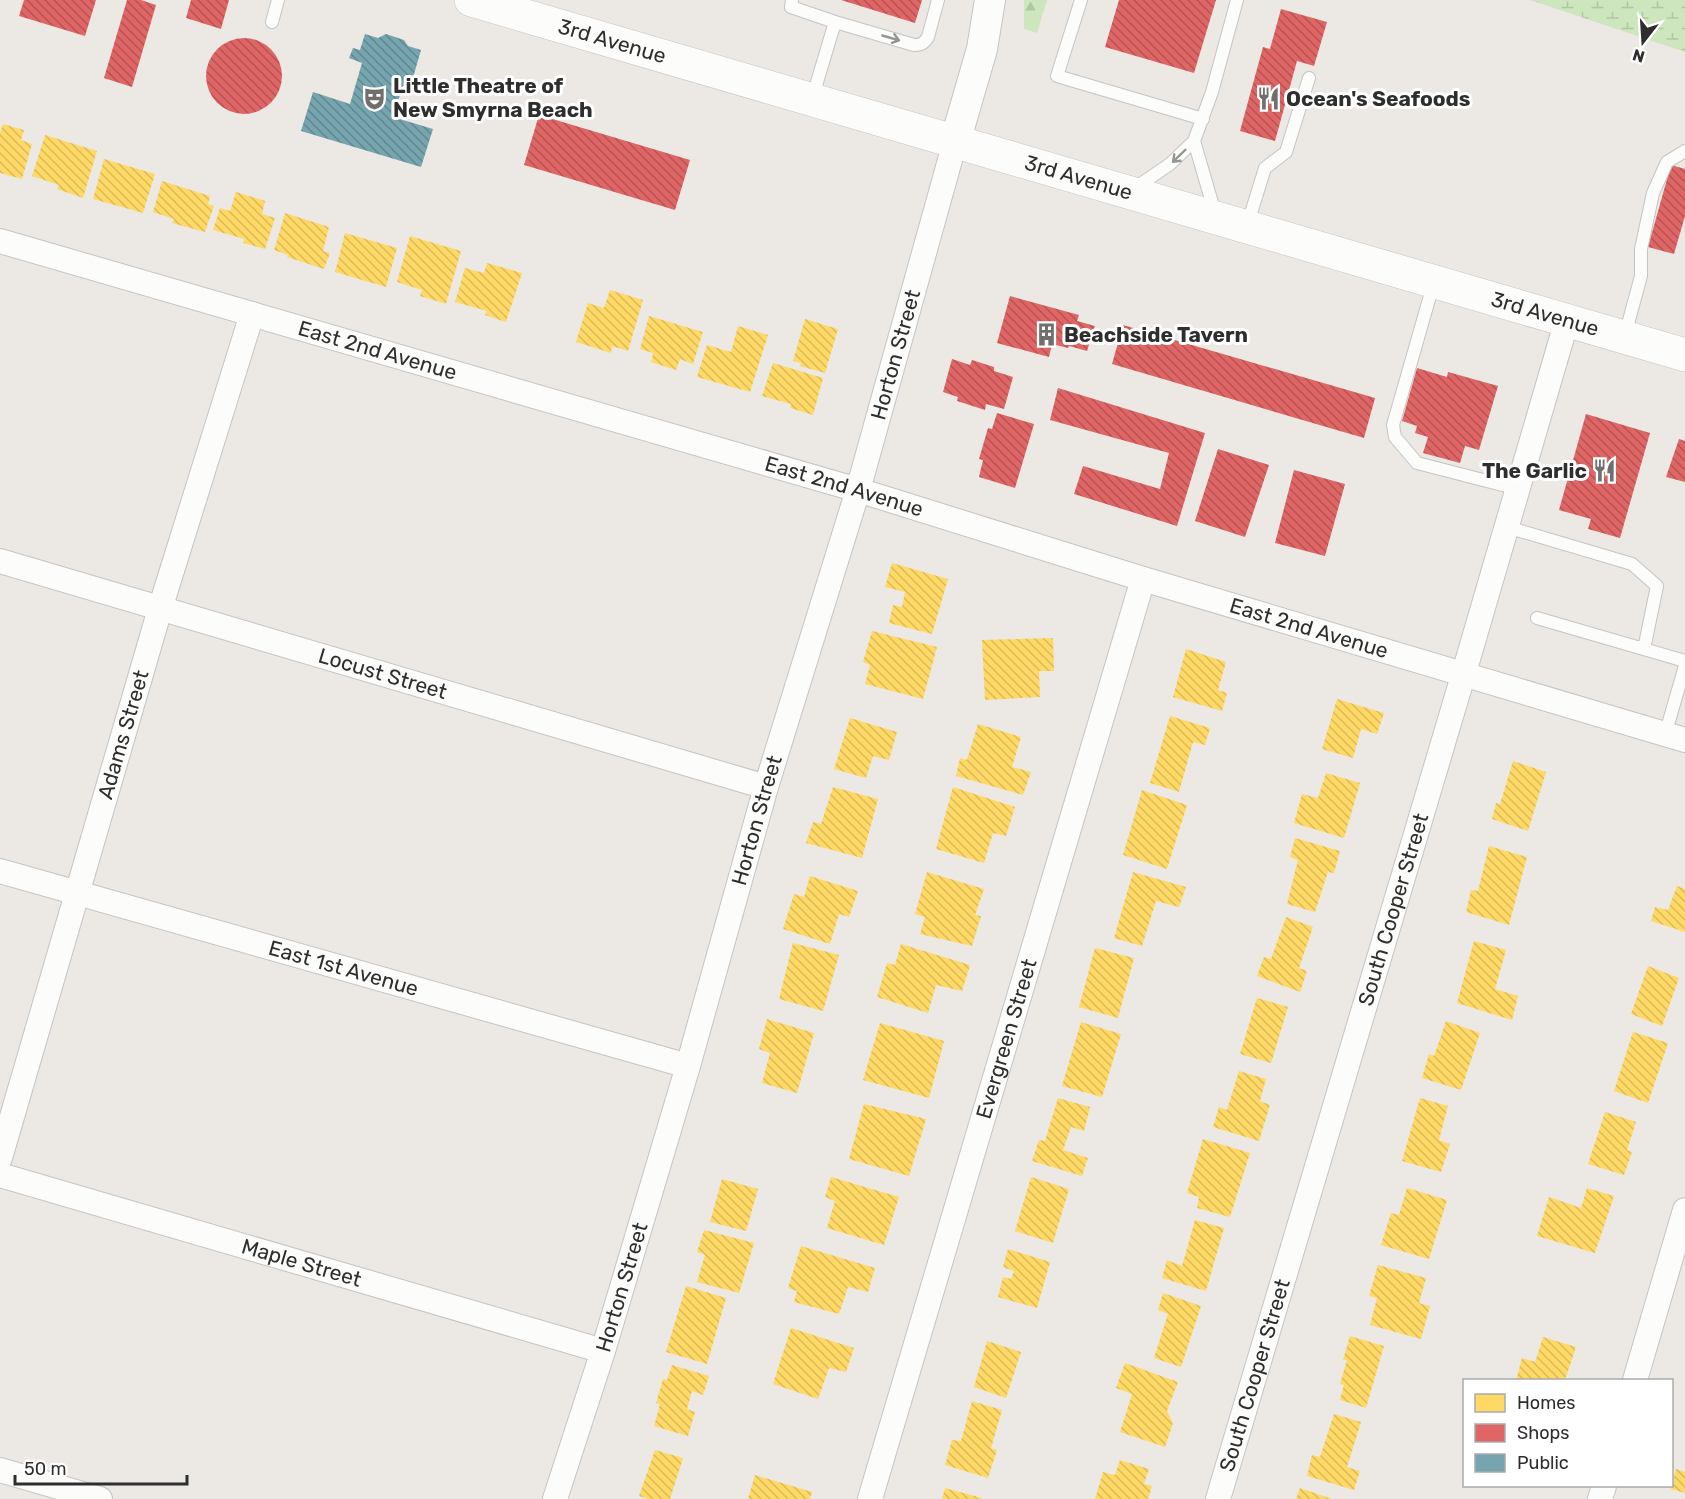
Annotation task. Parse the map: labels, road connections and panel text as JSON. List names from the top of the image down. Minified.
{"streets":{"main road":["3rd Avenue"],"street":["East 2nd Avenue","Horton Street","Locust Street","Adams Street","South Cooper Street","East 1st Avenue","Evergreen Street","Maple Street"]},"crossings":[["3rd Avenue","Horton Street"],["3rd Avenue","South Cooper Street"],["East 2nd Avenue","Horton Street"],["East 2nd Avenue","Adams Street"],["East 2nd Avenue","South Cooper Street"],["East 2nd Avenue","Evergreen Street"],["Horton Street","Locust Street"],["Horton Street","East 1st Avenue"],["Horton Street","Maple Street"],["Locust Street","Adams Street"],["Adams Street","East 1st Avenue"]],"places":{"theatre":["Little Theatre of New Smyrna Beach"],"restaurant":["Ocean's Seafoods","The Garlic"],"building":["Beachside Tavern"]},"legend":["Homes","Shops","Public"],"scale_bar":"50 m","north":"bottom"}
